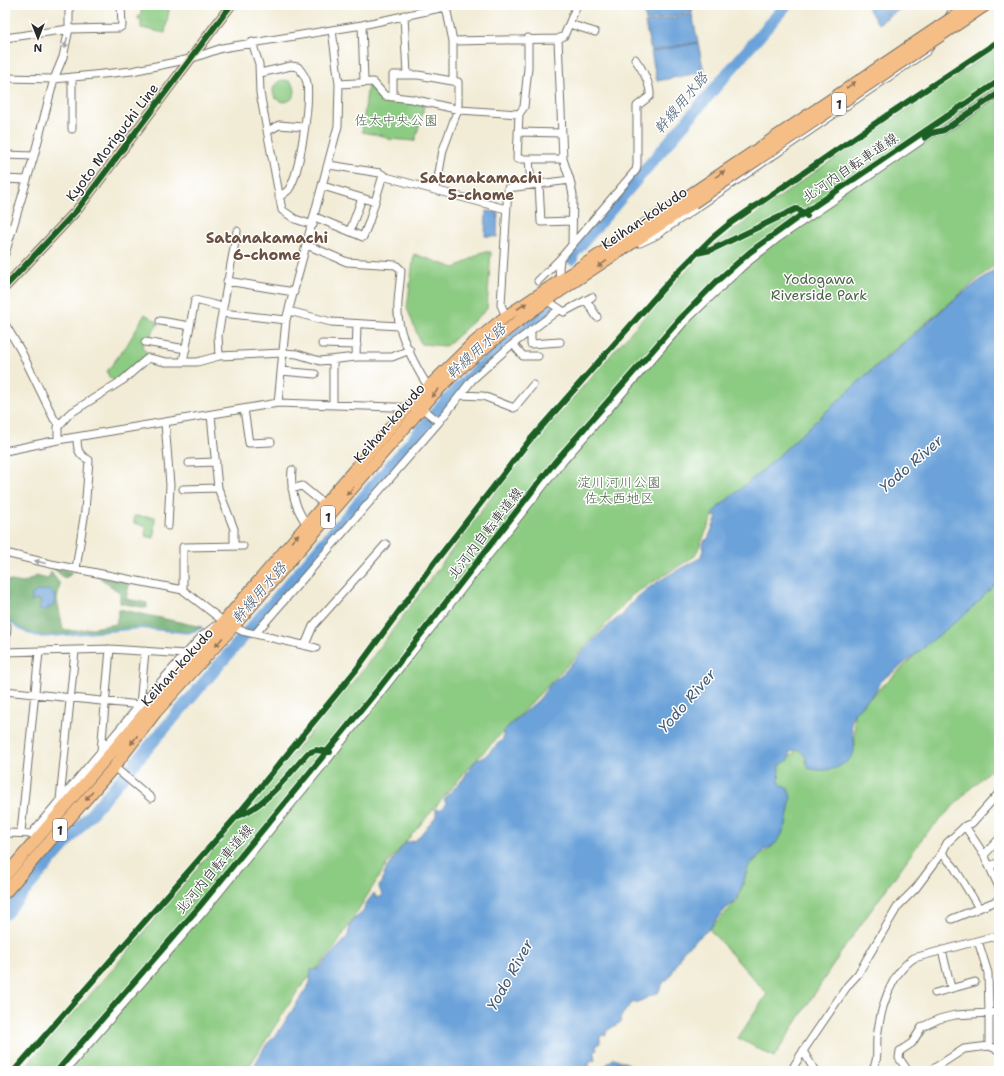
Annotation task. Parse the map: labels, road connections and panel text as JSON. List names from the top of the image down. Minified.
{"streets":{"highway":["1","Keihan-kokudo"],"main road":["Kyoto Moriguchi Line"],"street":["北河内自転車道線"]},"crossings":[["1","Keihan-kokudo"]],"districts":["Satanakamachi 5-chome","Satanakamachi 6-chome"],"water":["幹線用水路","Yodo River"],"parks":["佐太中央公園","Yodogawa Riverside Park","淀川河川公園 佐太西地区"],"north":"bottom"}
